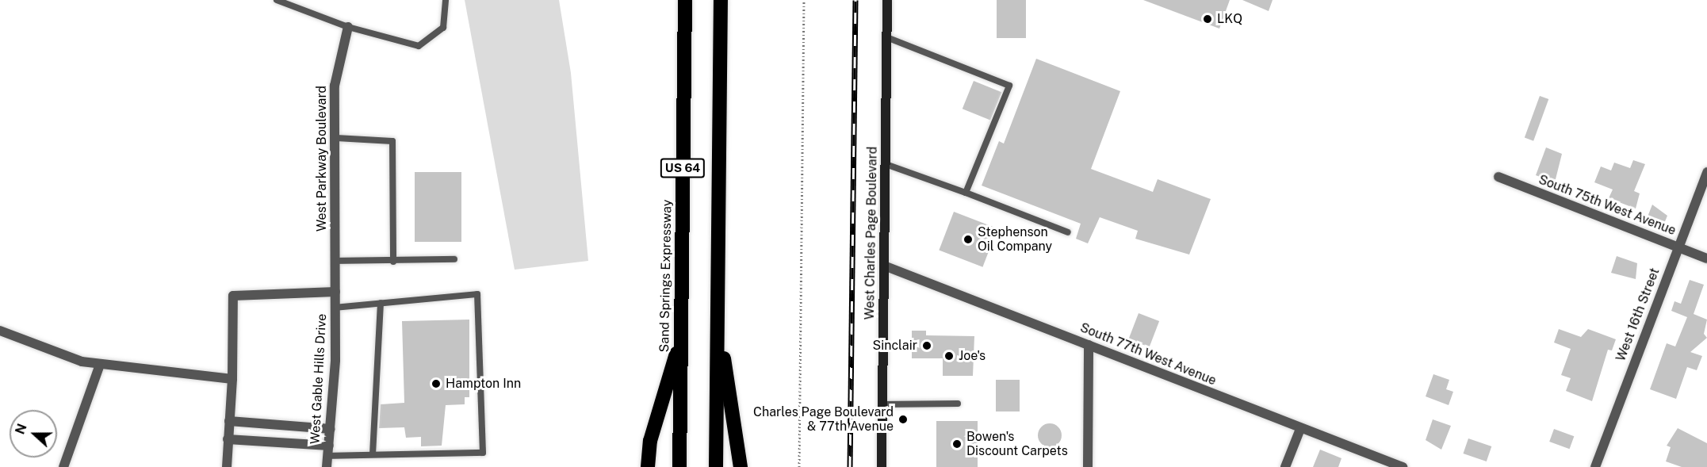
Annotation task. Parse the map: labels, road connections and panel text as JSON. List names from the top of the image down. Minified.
{"streets":{"highway":["US 64","Sand Springs Expressway"],"main road":["West Charles Page Boulevard"],"street":["West Parkway Boulevard","South 75th West Avenue","West 16th Street","South 77th West Avenue","West Gable Hills Drive"]},"crossings":[["West Parkway Boulevard","West Gable Hills Drive"],["South 75th West Avenue","West 16th Street"],["West Charles Page Boulevard","South 77th West Avenue"]],"places":["LKQ","Stephenson Oil Company","Sinclair","Joe's","Hampton Inn","Charles Page Boulevard & 77th Avenue","Bowen's Discount Carpets"],"north":"left"}
